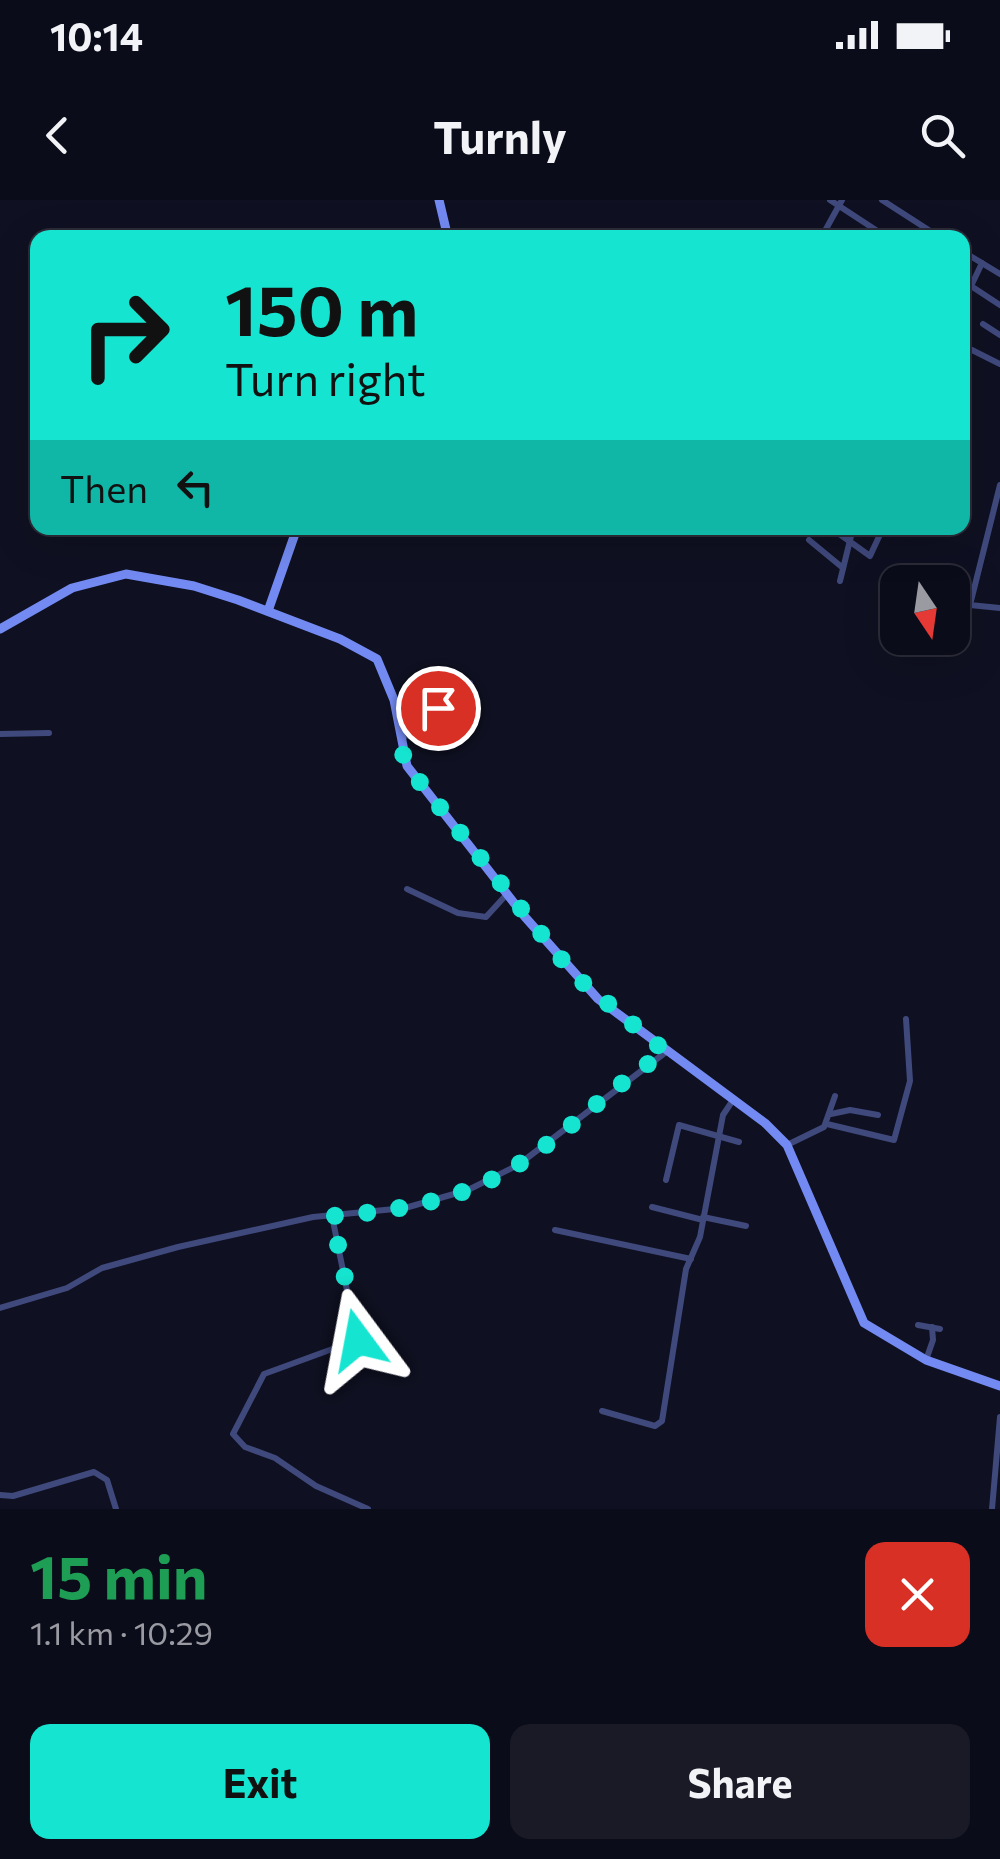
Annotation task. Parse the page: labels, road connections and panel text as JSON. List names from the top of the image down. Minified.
{"north":"bottom","page":{"status":"10:14","header":"Turnly","turn":["150 m","Turn right"],"then":"Then","heading":["15 min","1.1 km · 10:29"],"buttons":["Exit","Share"]}}
